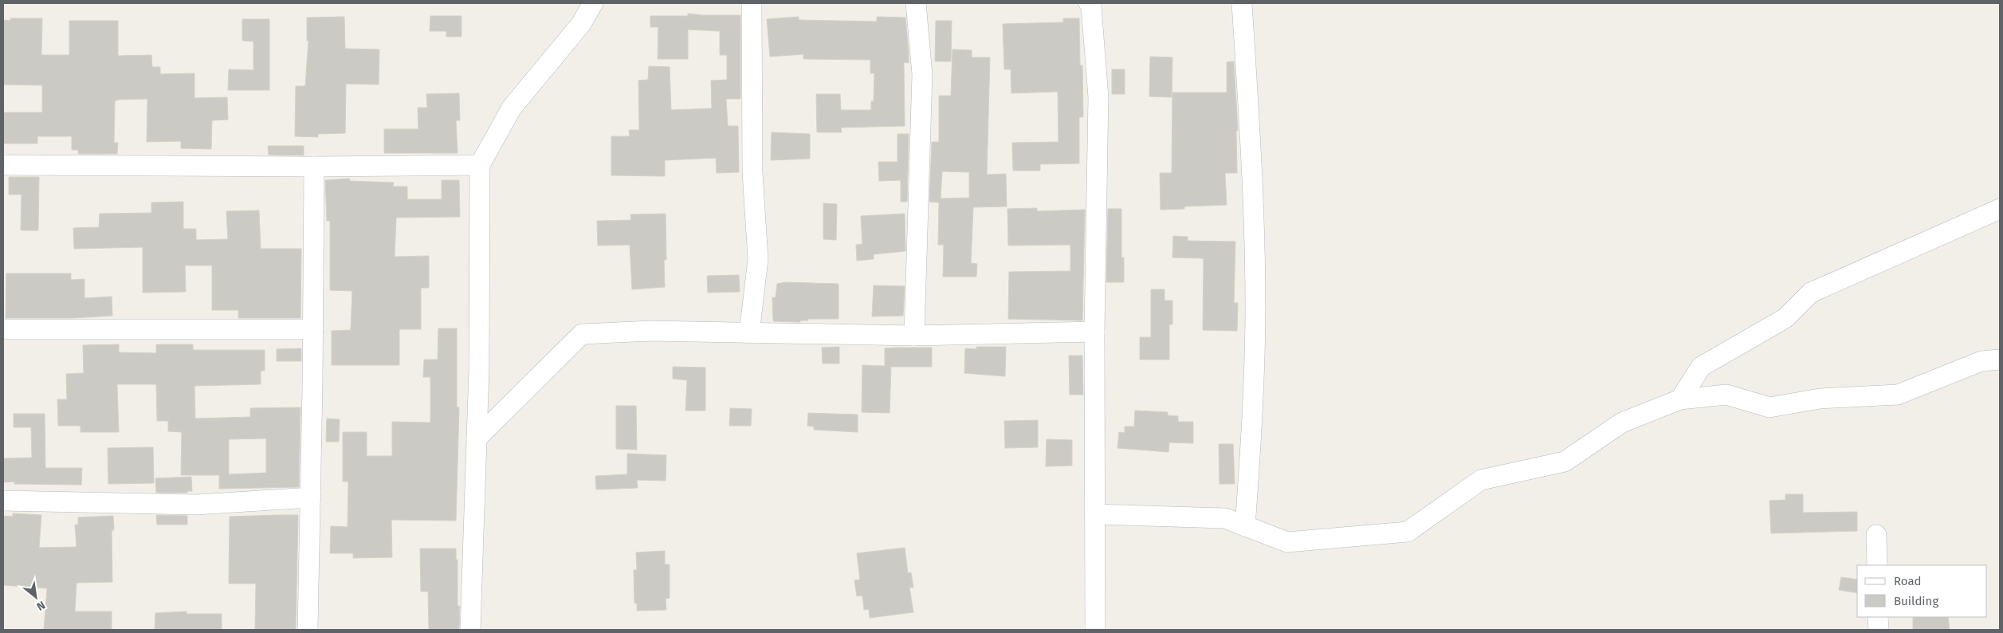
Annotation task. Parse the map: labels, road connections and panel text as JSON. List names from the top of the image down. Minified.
{"legend":["Road","Building"],"north":"bottom right"}
